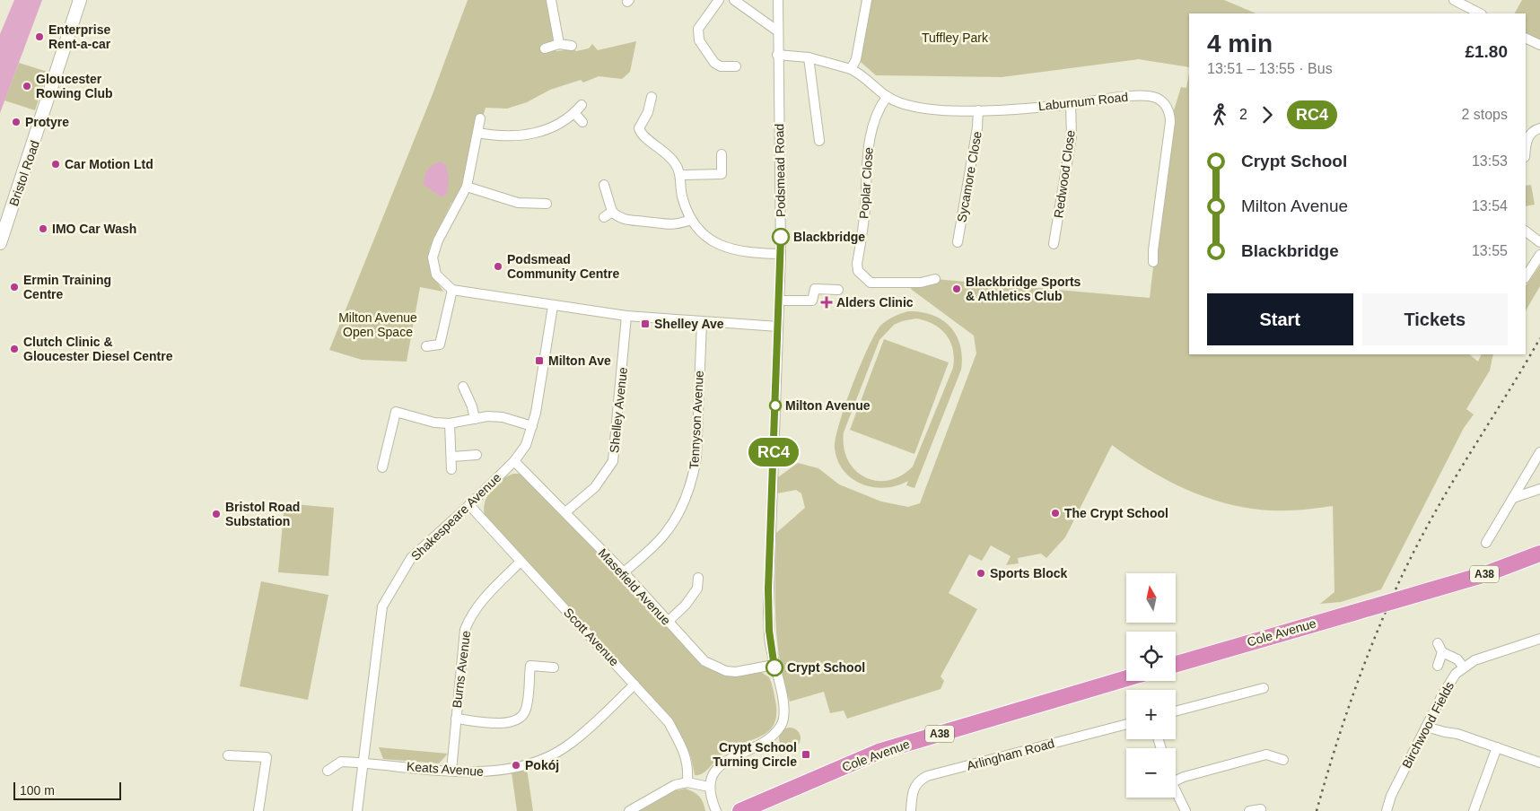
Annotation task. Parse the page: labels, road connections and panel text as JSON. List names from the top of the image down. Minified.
{"streets":{"highway":["A38","Cole Avenue"],"street":["Laburnum Road","Podsmead Road","Bristol Road","Redwood Close","Sycamore Close","Poplar Close","Shelley Avenue","Tennyson Avenue","Shakespeare Avenue","Masefield Avenue","Scott Avenue","Burns Avenue","Birchwood Fields","Arlingham Road","Keats Avenue"]},"crossings":[["Laburnum Road","Podsmead Road"],["Laburnum Road","Redwood Close"],["Laburnum Road","Sycamore Close"],["Laburnum Road","Poplar Close"],["Podsmead Road","Masefield Avenue"],["Shelley Avenue","Masefield Avenue"],["Tennyson Avenue","Masefield Avenue"],["Shakespeare Avenue","Masefield Avenue"],["Shakespeare Avenue","Scott Avenue"],["Shakespeare Avenue","Keats Avenue"],["Scott Avenue","Burns Avenue"],["Scott Avenue","Keats Avenue"],["Burns Avenue","Keats Avenue"]],"parks":["Tuffley Park","Milton Avenue Open Space"],"places":{"other":["Enterprise Rent-a-car","Gloucester Rowing Club","Protyre","Car Motion Ltd","IMO Car Wash","Blackbridge","Podsmead Community Centre","Ermin Training Centre","Blackbridge Sports & Athletics Club","Clutch Clinic & Gloucester Diesel Centre","Milton Avenue","The Crypt School","Bristol Road Substation","Sports Block","Crypt School","Pokój"],"health":["Alders Clinic"],"transit":["Shelley Ave","Milton Ave","Crypt School Turning Circle"]},"lines":["bus line RC4"],"scale_bar":"100 m","north":"top","page":{"on_map":"RC4","heading":["4 min","13:51 – 13:55 · Bus","£1.80"],"legs":["2","RC4","2 stops"],"list":[{"name":"Crypt School","value":"13:53"},{"name":"Milton Avenue","value":"13:54"},{"name":"Blackbridge","value":"13:55"}],"buttons":["Start","Tickets"],"map_buttons":["+","−"],"scale":"100 m"}}
